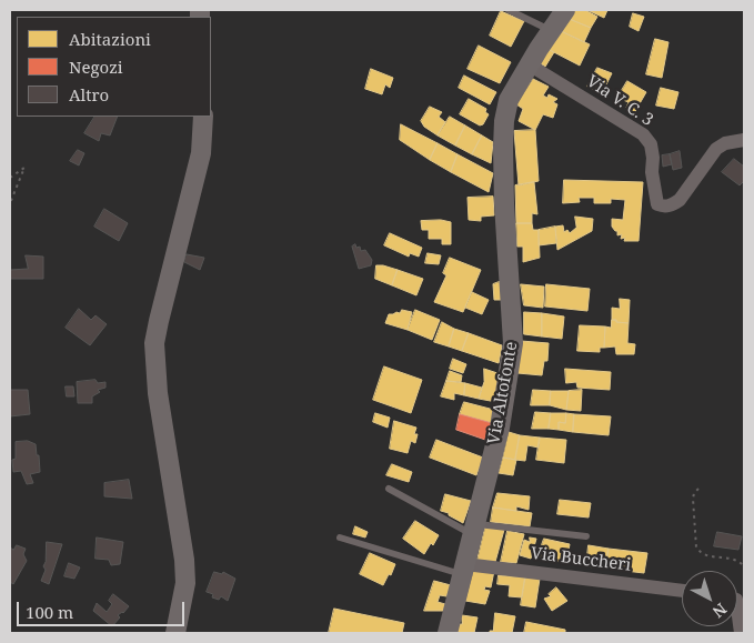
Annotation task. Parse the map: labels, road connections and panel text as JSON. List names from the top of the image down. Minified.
{"streets":{"main road":["Via Altofonte"],"street":["Via V. C. 3","Via Buccheri"]},"crossings":[["Via V. C. 3","Via Altofonte"],["Via Altofonte","Via Buccheri"]],"legend":["Abitazioni","Negozi","Altro"],"scale_bar":"100 m","north":"bottom right"}
